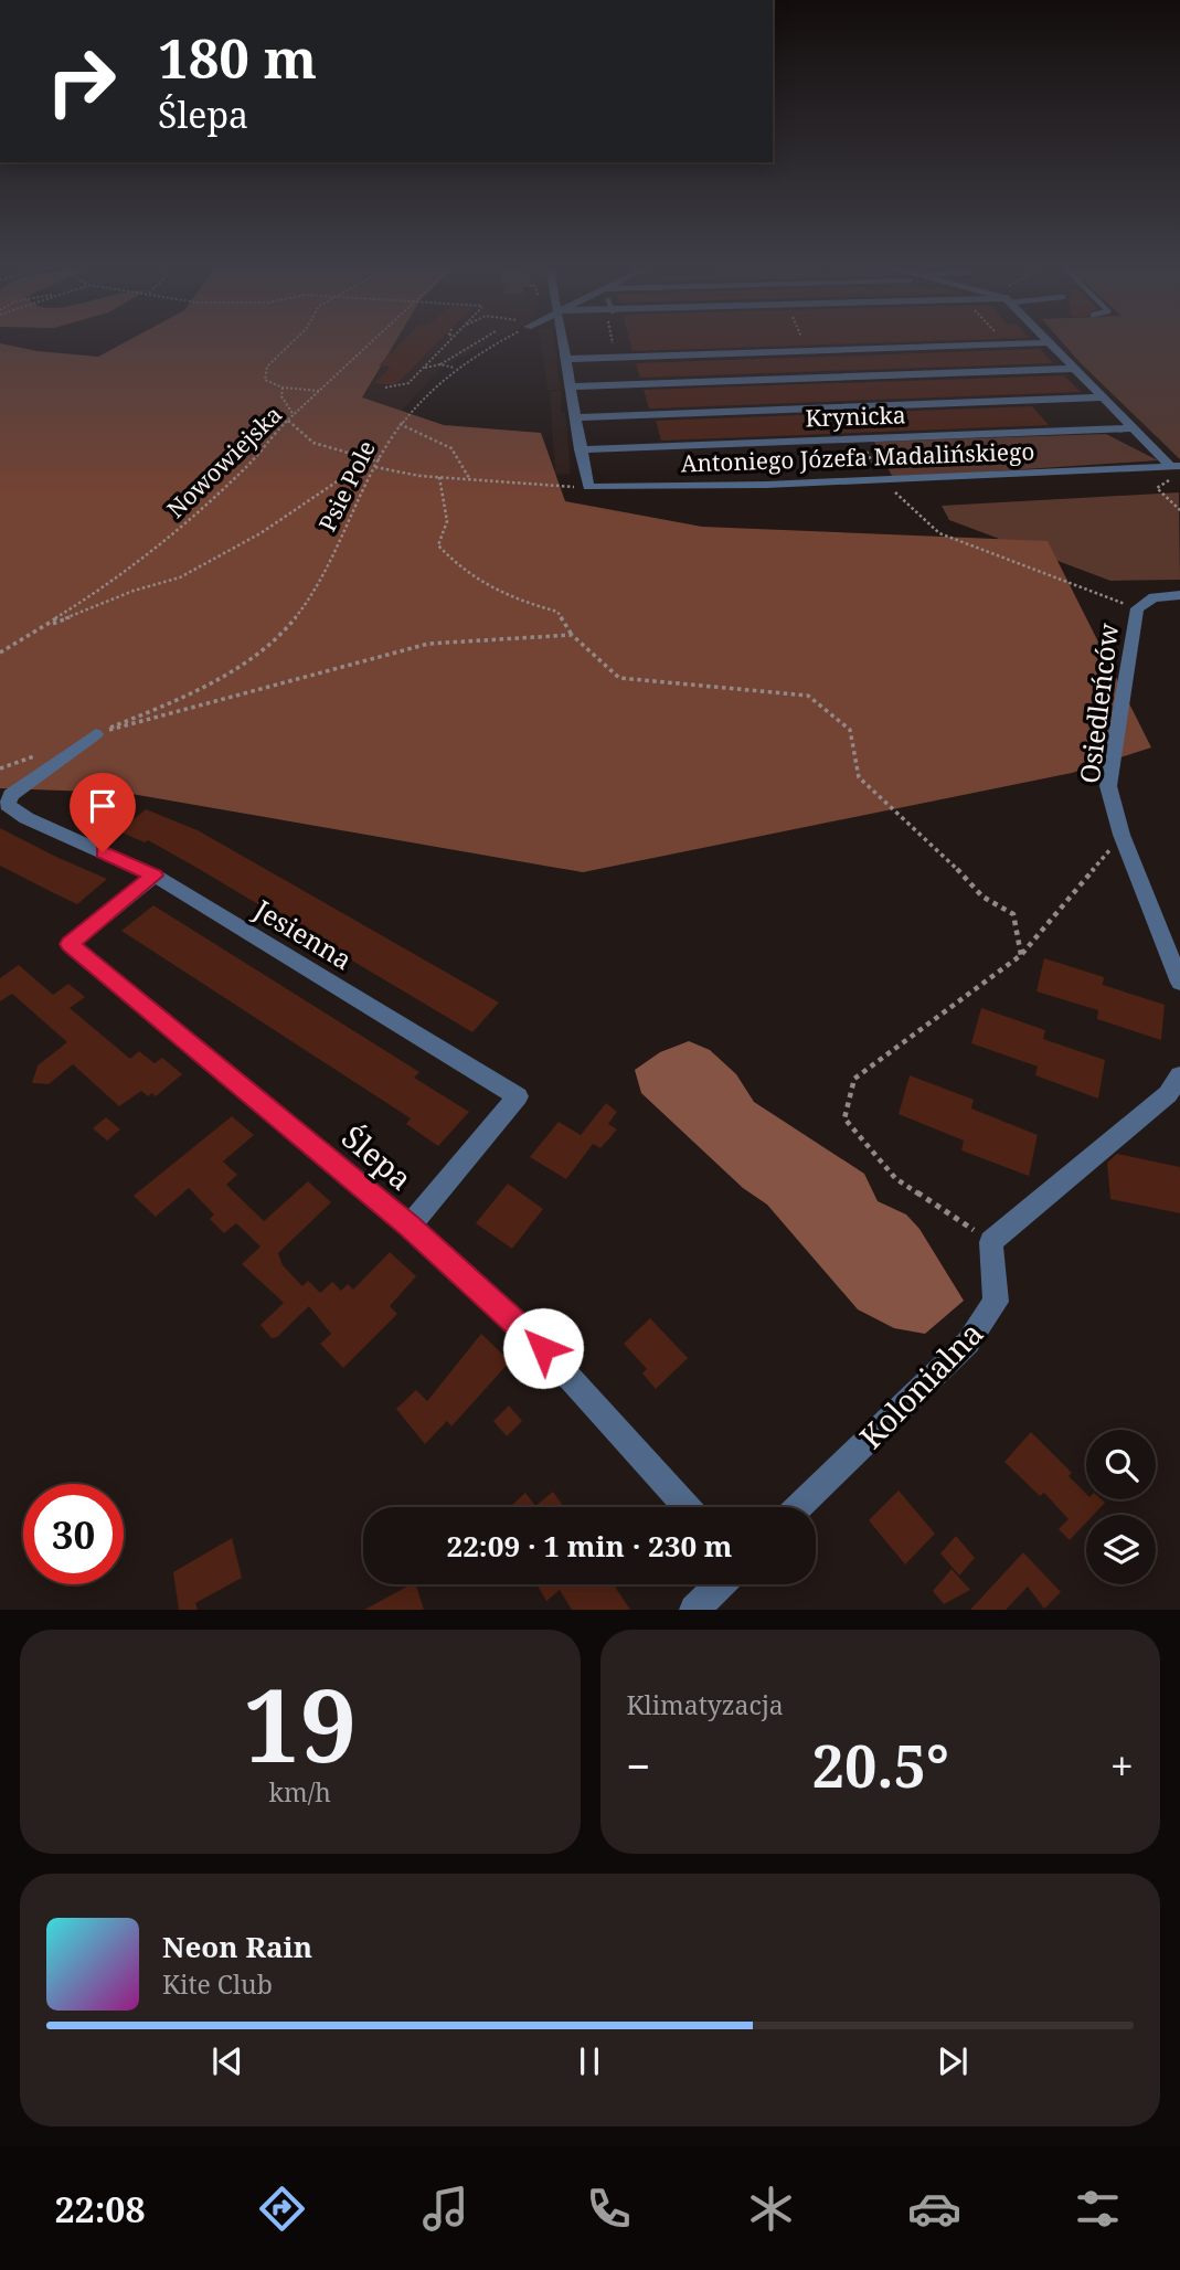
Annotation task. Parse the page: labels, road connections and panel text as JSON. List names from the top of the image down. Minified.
{"streets":{"street":["Krynicka","Antoniego Józefa Madalińskiego","Osiedleńców","Jesienna","Ślepa","Kolonialna"],"path":["Nowowiejska","Psie Pole"]},"crossings":[["Psie Pole","Jesienna"],["Jesienna","Ślepa"]],"page":{"turn":["180 m","Ślepa"],"limit":"30","trip":"22:09 · 1 min · 230 m","tile":[["19","km/h"],"Klimatyzacja"],"heat":["−","20.5°","+"],"song":["Neon Rain","Kite Club"],"tabs":"22:08"}}
